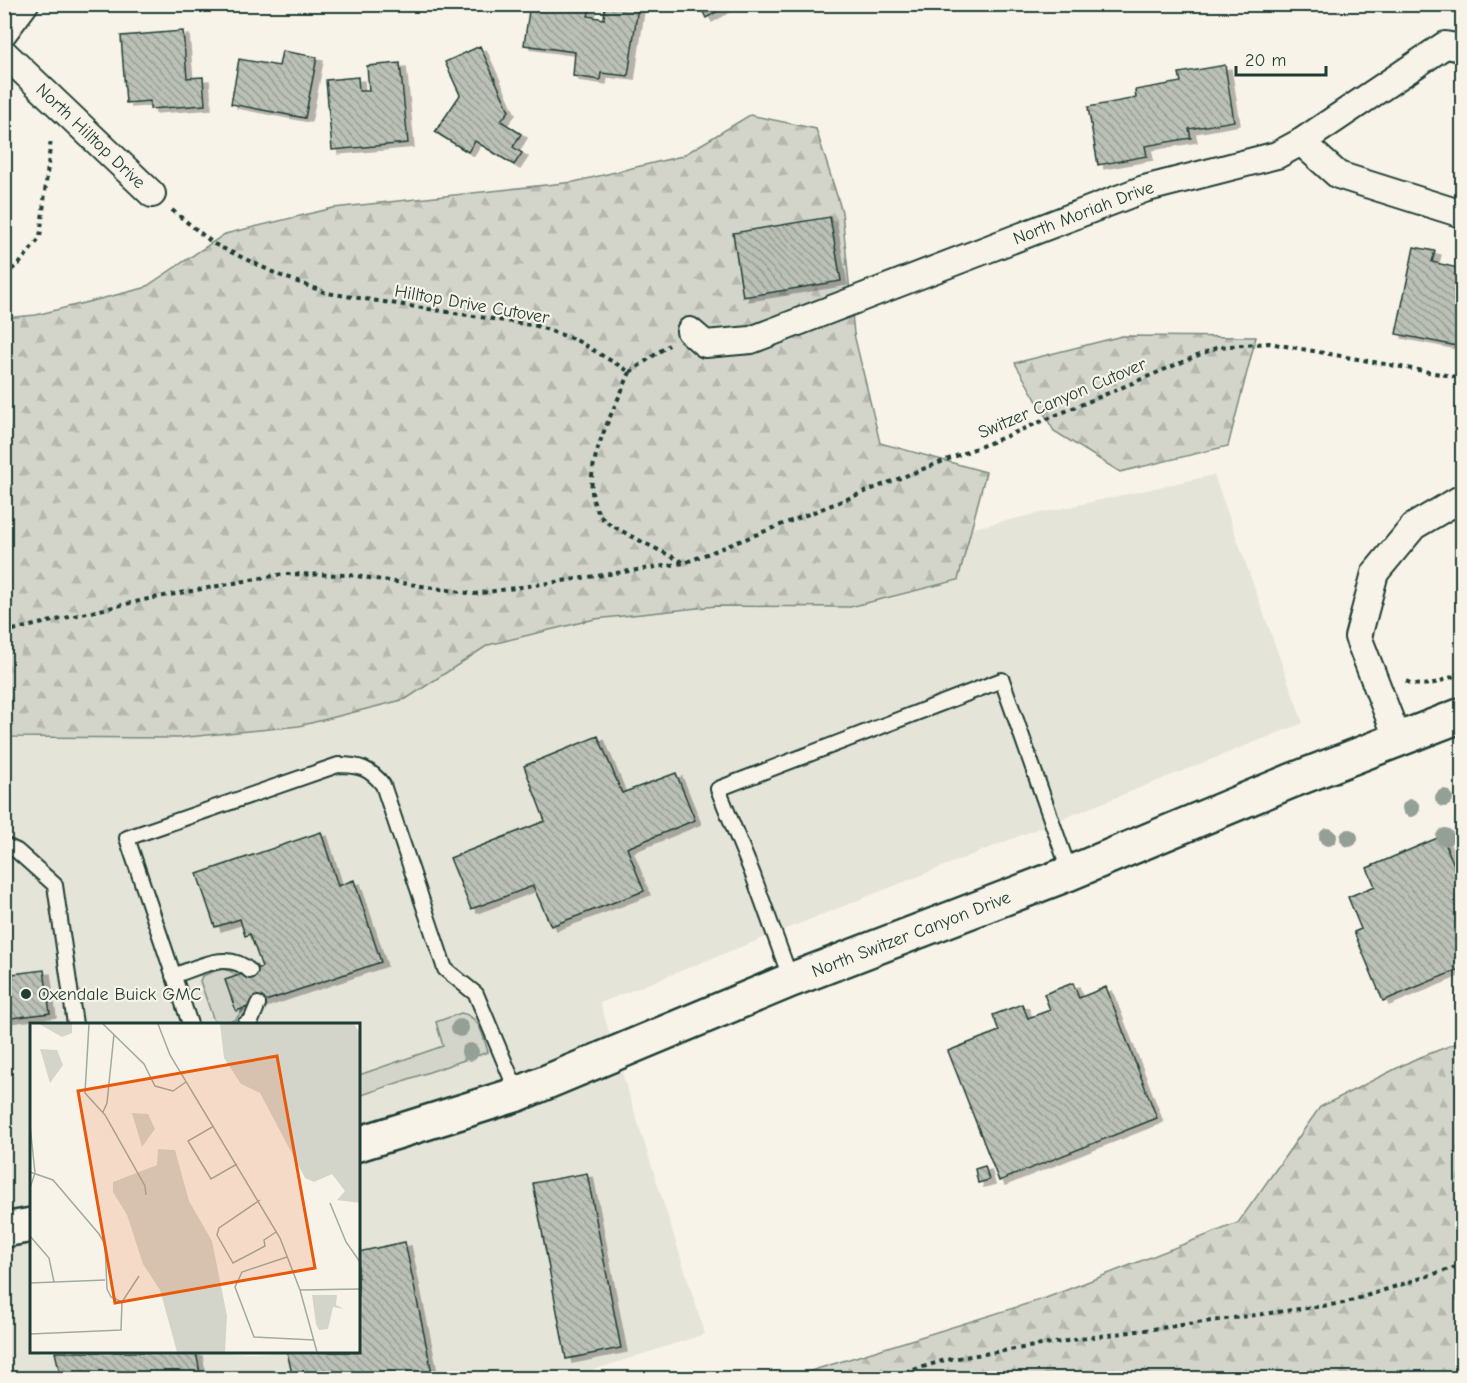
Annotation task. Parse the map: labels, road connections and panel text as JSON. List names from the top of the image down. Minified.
{"streets":{"street":["North Hilltop Drive","North Moriah Drive","North Switzer Canyon Drive"],"path":["Hilltop Drive Cutover","Switzer Canyon Cutover"]},"crossings":[["North Hilltop Drive","Hilltop Drive Cutover"]],"places":["Oxendale Buick GMC"],"scale_bar":"20 m"}
